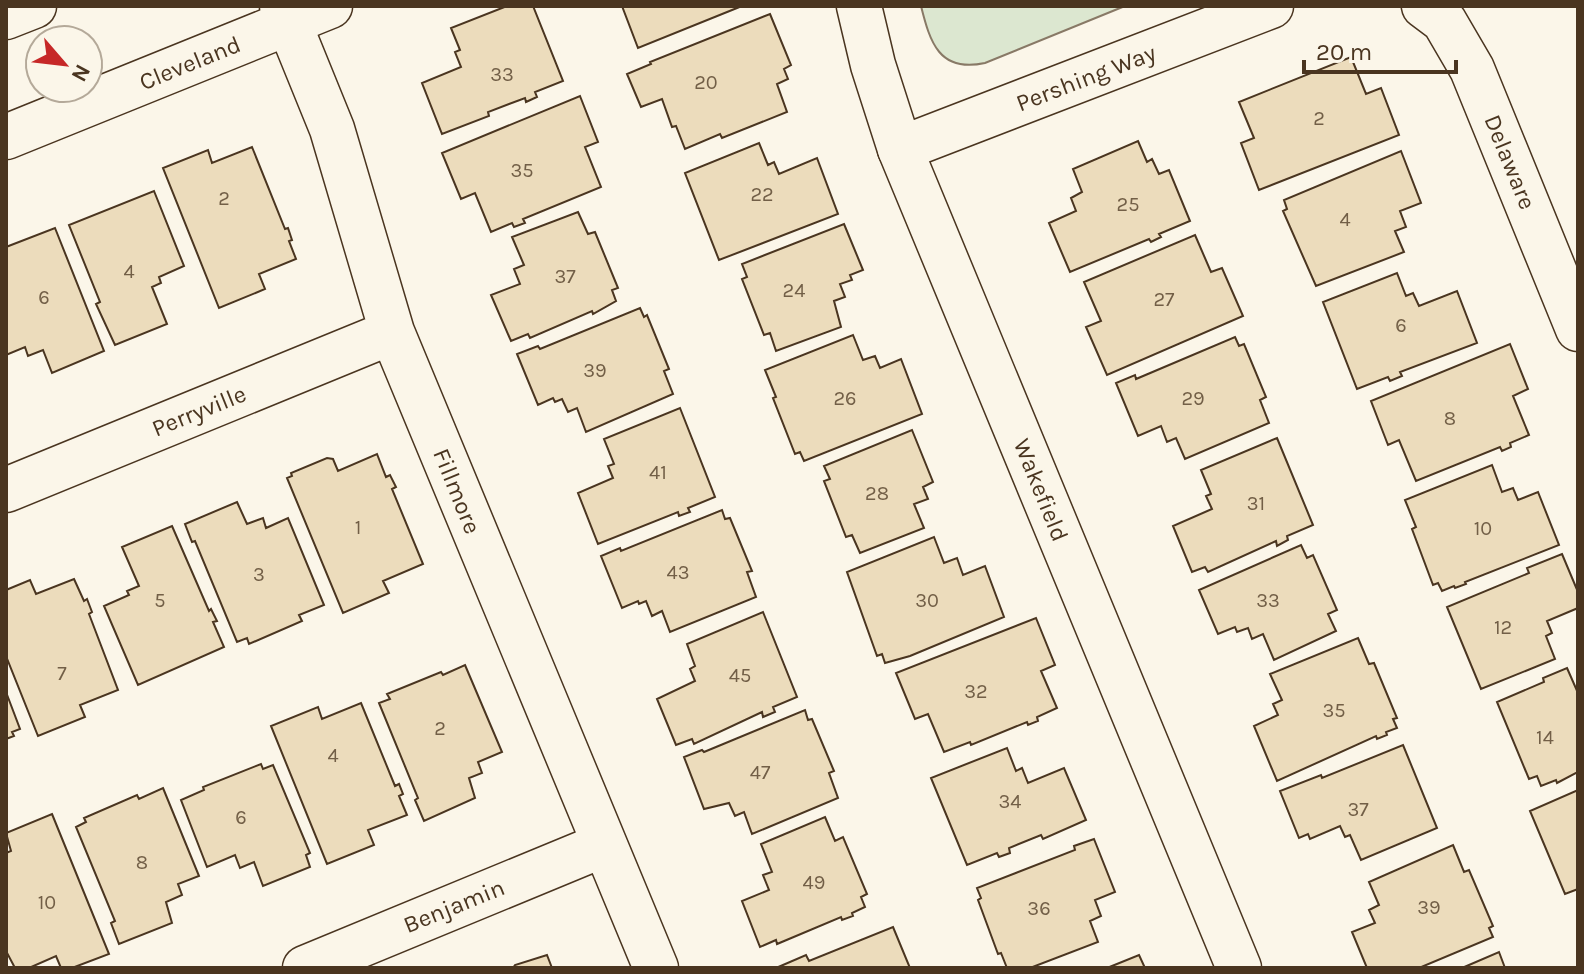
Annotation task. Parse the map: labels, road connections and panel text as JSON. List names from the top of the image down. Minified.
{"streets":{"street":["Cleveland","Pershing Way","Delaware","Perryville","Wakefield","Fillmore","Benjamin"]},"crossings":[["Cleveland","Fillmore"],["Pershing Way","Wakefield"],["Perryville","Fillmore"],["Fillmore","Benjamin"]],"house_numbers":["33","20","2","35","22","2","25","4","4","37","24","6","27","6","39","26","29","8","41","28","31","1","10","43","3","5","30","33","12","7","45","32","35","2","14","4","47","34","37","6","8","49","10","39","36"],"scale_bar":"20 m","north":"bottom right"}
